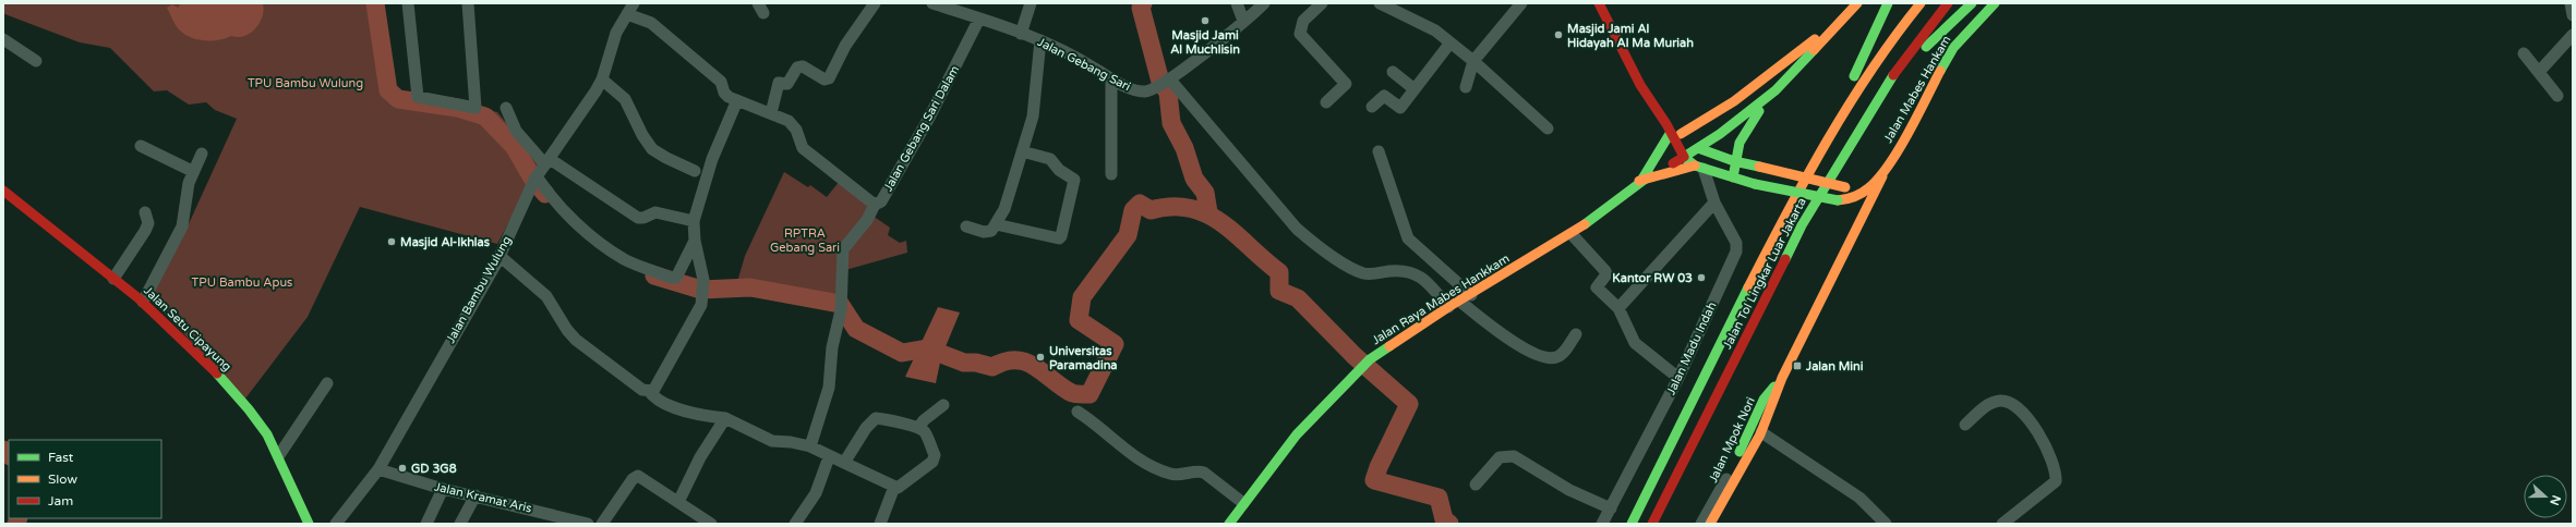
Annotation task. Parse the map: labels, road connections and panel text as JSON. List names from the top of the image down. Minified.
{"streets":{"main road":["Jalan Mabes Hankam","Jalan Tol Lingkar Luar Jakarta","Jalan Raya Mabes Hankkam","Jalan Setu Cipayung","Jalan Mpok Nori"],"street":["Jalan Gebang Sari","Jalan Gebang Sari Dalam","Jalan Bambu Wulung","Jalan Madu Indah","Jalan Kramat Aris"]},"crossings":[["Jalan Gebang Sari","Jalan Gebang Sari Dalam"],["Jalan Mabes Hankam","Jalan Mpok Nori"],["Jalan Bambu Wulung","Jalan Kramat Aris"]],"parks":["TPU Bambu Wulung","RPTRA Gebang Sari","TPU Bambu Apus"],"places":{"other":["Masjid Jami Al Muchlisin","Masjid Jami Al Hidayah Al Ma Muriah","Masjid Al-Ikhlas","Kantor RW 03","Universitas Paramadina","GD 3G8"],"transit":["Jalan Mini"]},"legend":["Fast","Slow","Jam"],"north":"right"}
